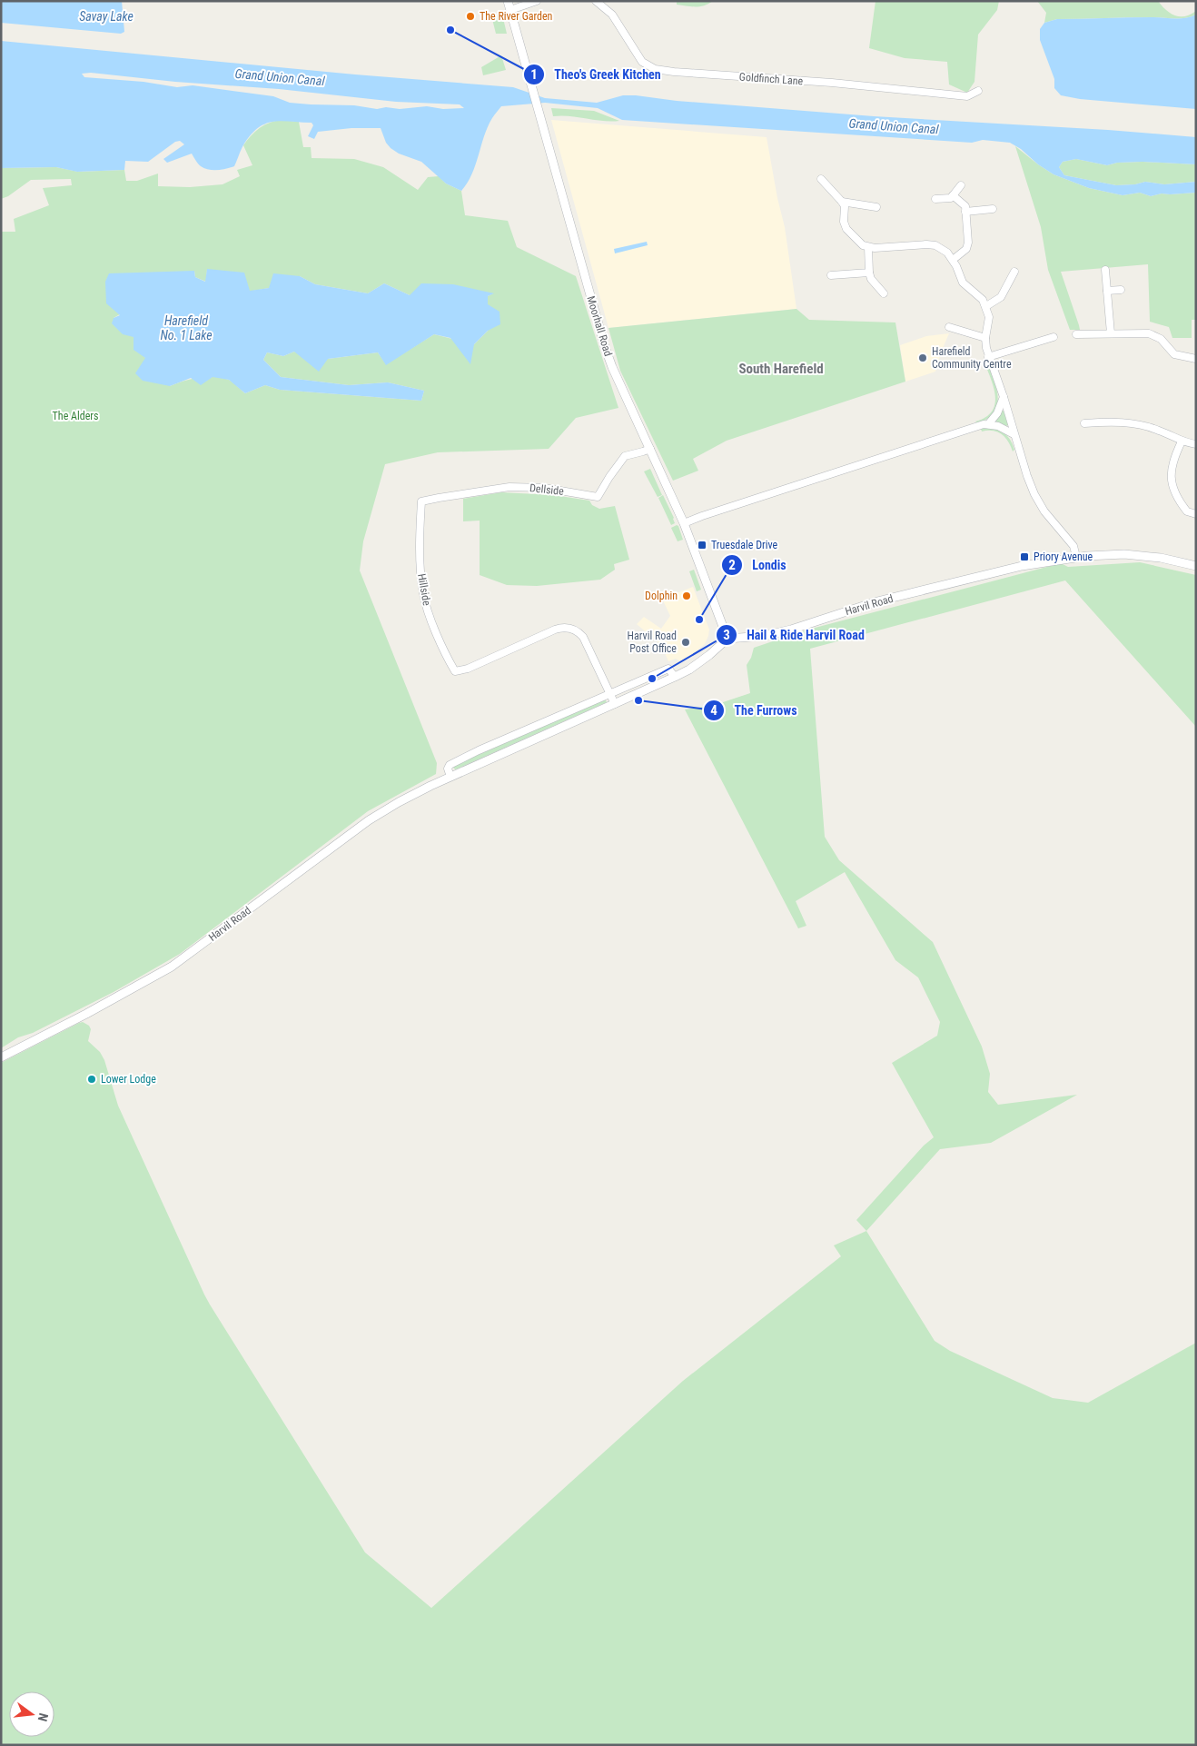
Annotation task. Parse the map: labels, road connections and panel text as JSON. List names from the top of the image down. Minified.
{"streets":{"street":["Goldfinch Lane","Moorhall Road","Dellside","Hillside","Harvil Road"]},"crossings":[["Moorhall Road","Dellside"],["Moorhall Road","Harvil Road"],["Dellside","Hillside"]],"districts":["South Harefield"],"water":["Savay Lake","Grand Union Canal","Harefield No. 1 Lake"],"parks":["The Alders"],"places":{"other":["The River Garden","Theo's Greek Kitchen","Harefield Community Centre","Dolphin","Londis","Harvil Road Post Office","Hail & Ride Harvil Road","The Furrows","Lower Lodge"],"transit":["Truesdale Drive","Priory Avenue"]},"north":"right"}
